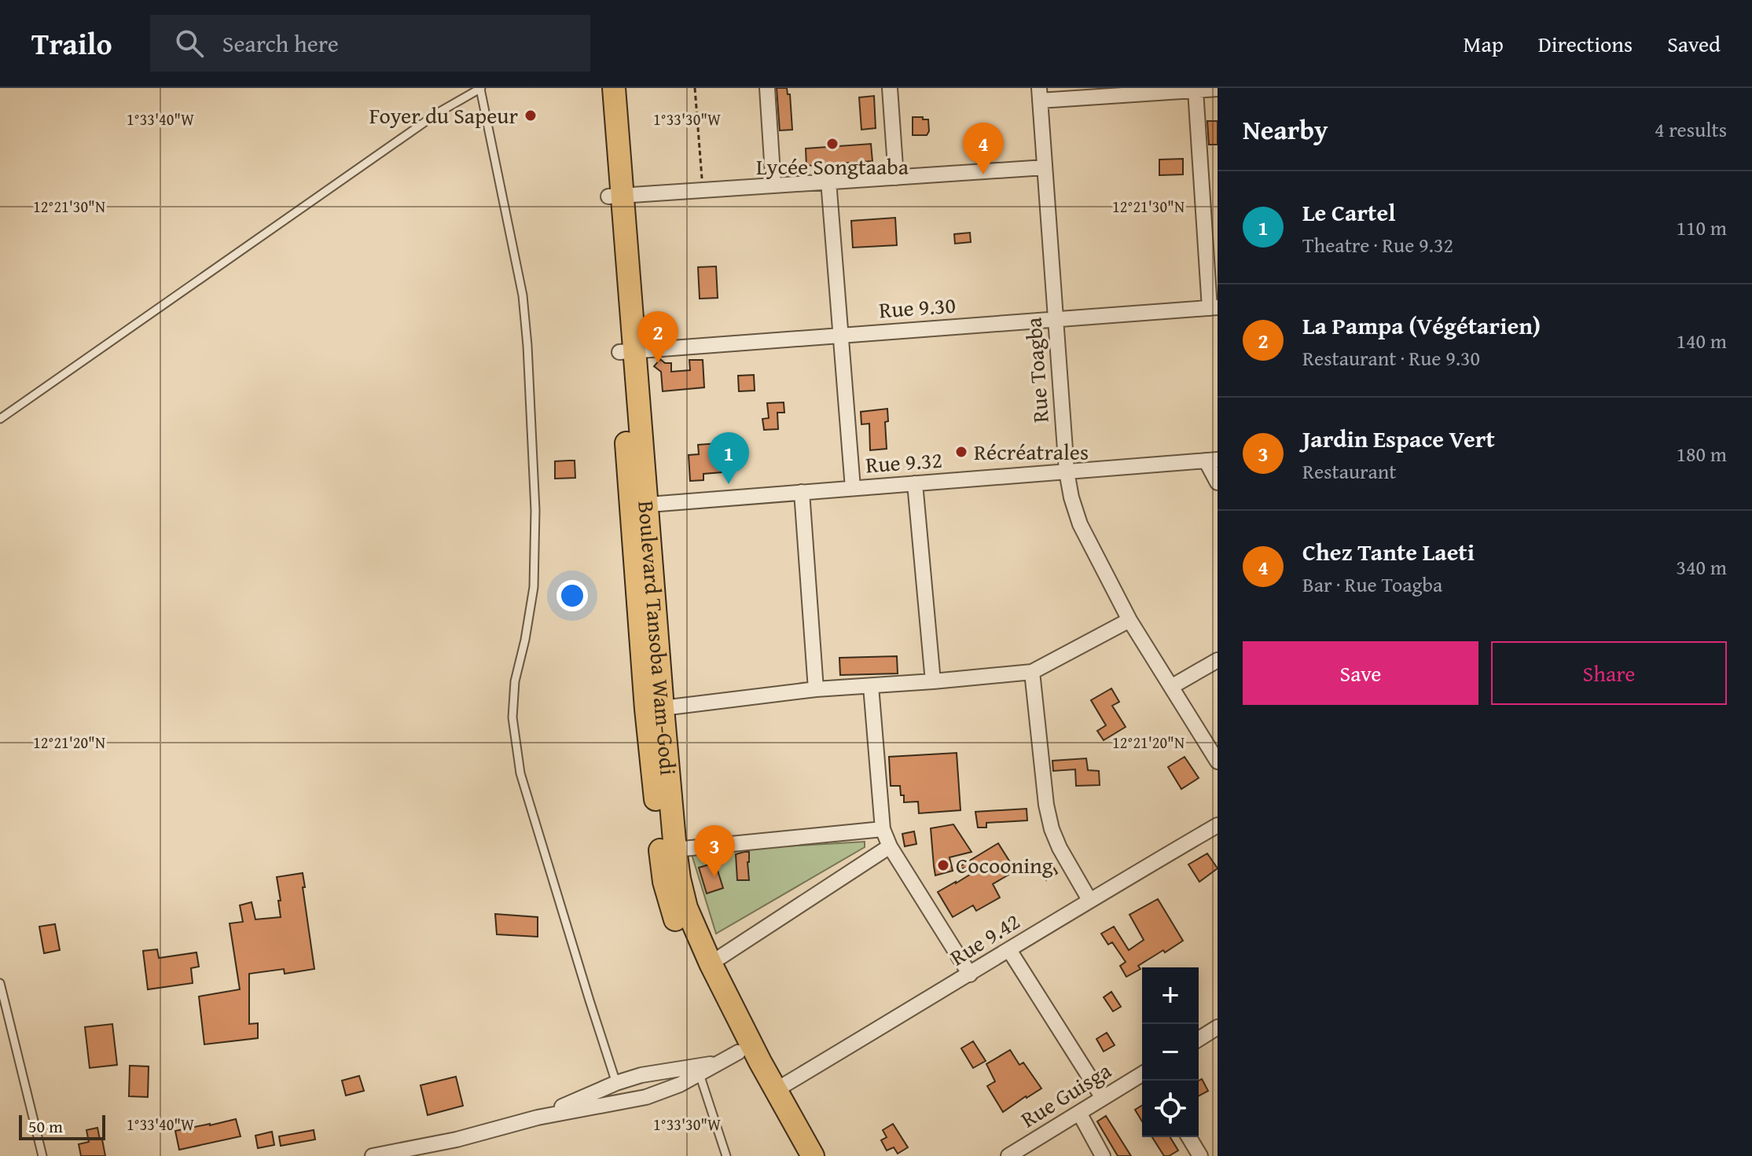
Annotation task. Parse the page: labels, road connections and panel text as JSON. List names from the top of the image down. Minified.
{"streets":{"main road":["Boulevard Tansoba Wam-Godi"],"street":["Rue 9.30","Rue Toagba","Rue 9.32","Rue 9.42","Rue Guisga"]},"crossings":[["Rue 9.30","Rue Toagba"],["Rue 9.30","Boulevard Tansoba Wam-Godi"],["Rue Toagba","Rue 9.32"],["Rue 9.32","Boulevard Tansoba Wam-Godi"],["Boulevard Tansoba Wam-Godi","Rue 9.42"]],"places":["Foyer du Sapeur","Lycée Songtaaba","Récréatrales","Cocooning"],"scale_bar":"50 m","page":{"header":"Trailo","search":"Search here","nav":["Map","Directions","Saved"],"heading":["Nearby","4 results"],"pins":["4","2","1","3"],"list":[{"mark":"1","name":"Le Cartel","note":"Theatre · Rue 9.32","value":"110 m"},{"mark":"2","name":"La Pampa (Végétarien)","note":"Restaurant · Rue 9.30","value":"140 m"},{"mark":"3","name":"Jardin Espace Vert","note":"Restaurant","value":"180 m"},{"mark":"4","name":"Chez Tante Laeti","note":"Bar · Rue Toagba","value":"340 m"}],"buttons":["Save","Share"],"map_buttons":["+","−"],"scale":"50 m"},"coordinates":["1°33'40\"W","1°33'30\"W","12°21'30\"N","12°21'20\"N"]}
